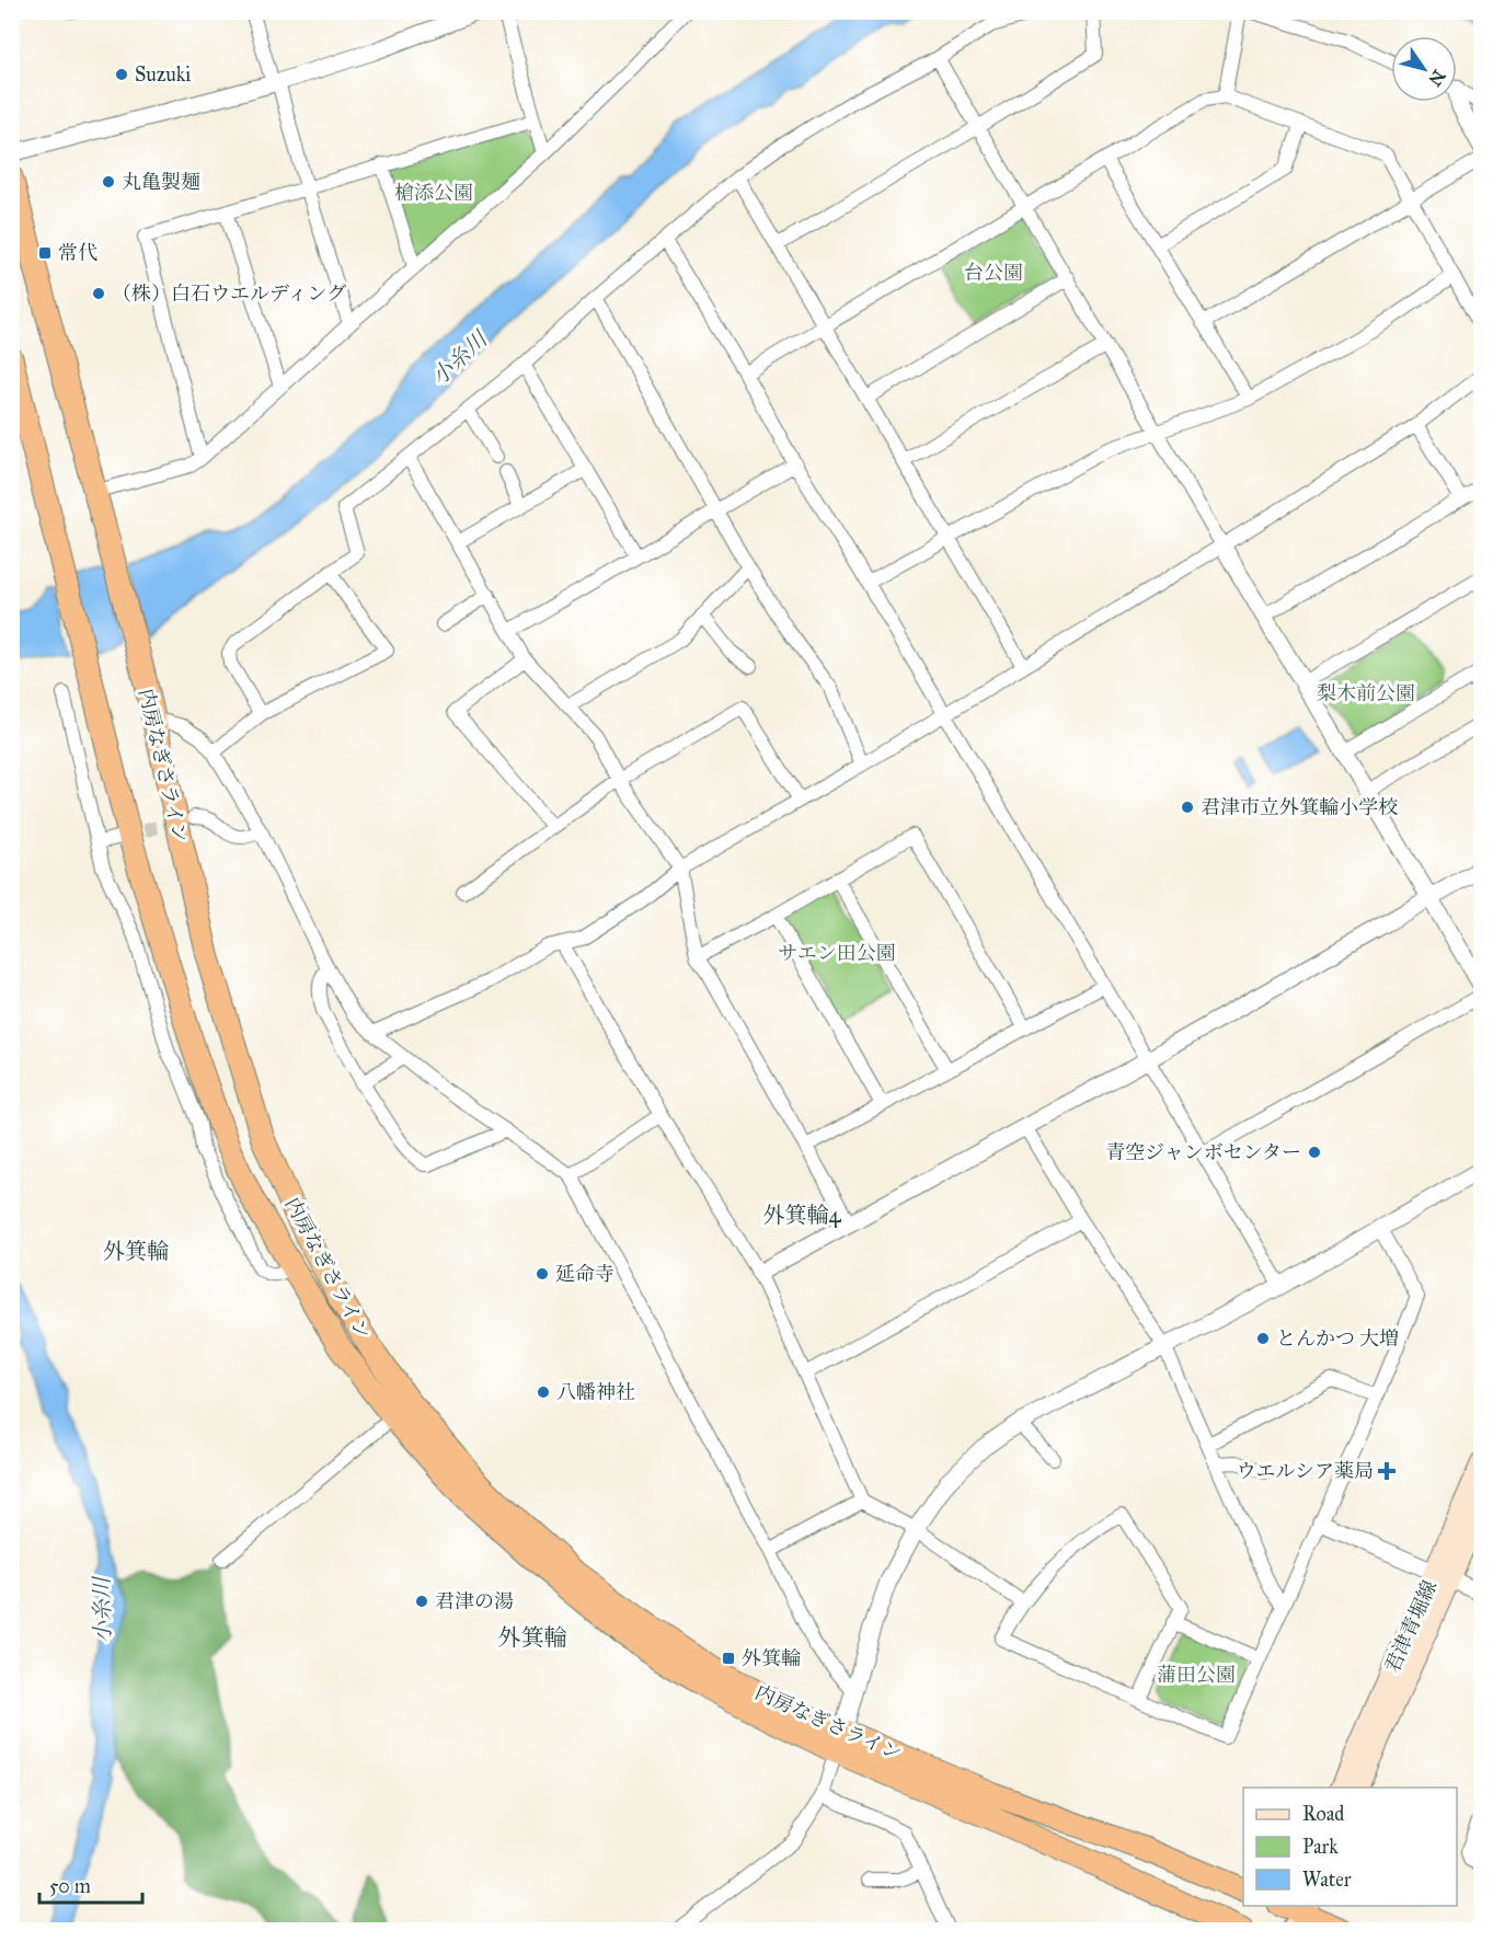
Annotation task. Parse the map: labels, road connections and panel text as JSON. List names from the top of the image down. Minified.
{"streets":{"highway":["内房なぎさライン"],"main road":["君津青堀線"]},"districts":["外箕輪4","外箕輪","外箕輪"],"water":["小糸川"],"parks":["槍添公園","台公園","梨木前公園","サエン田公園","蒲田公園"],"places":{"other":["Suzuki","丸亀製麺","（株）白石ウエルディング","君津市立外箕輪小学校","青空ジャンボセンター","延命寺","とんかつ 大増","八幡神社","君津の湯"],"transit":["常代","外箕輪"],"health":["ウエルシア薬局"]},"legend":["Road","Park","Water"],"scale_bar":"50 m","north":"bottom right"}
